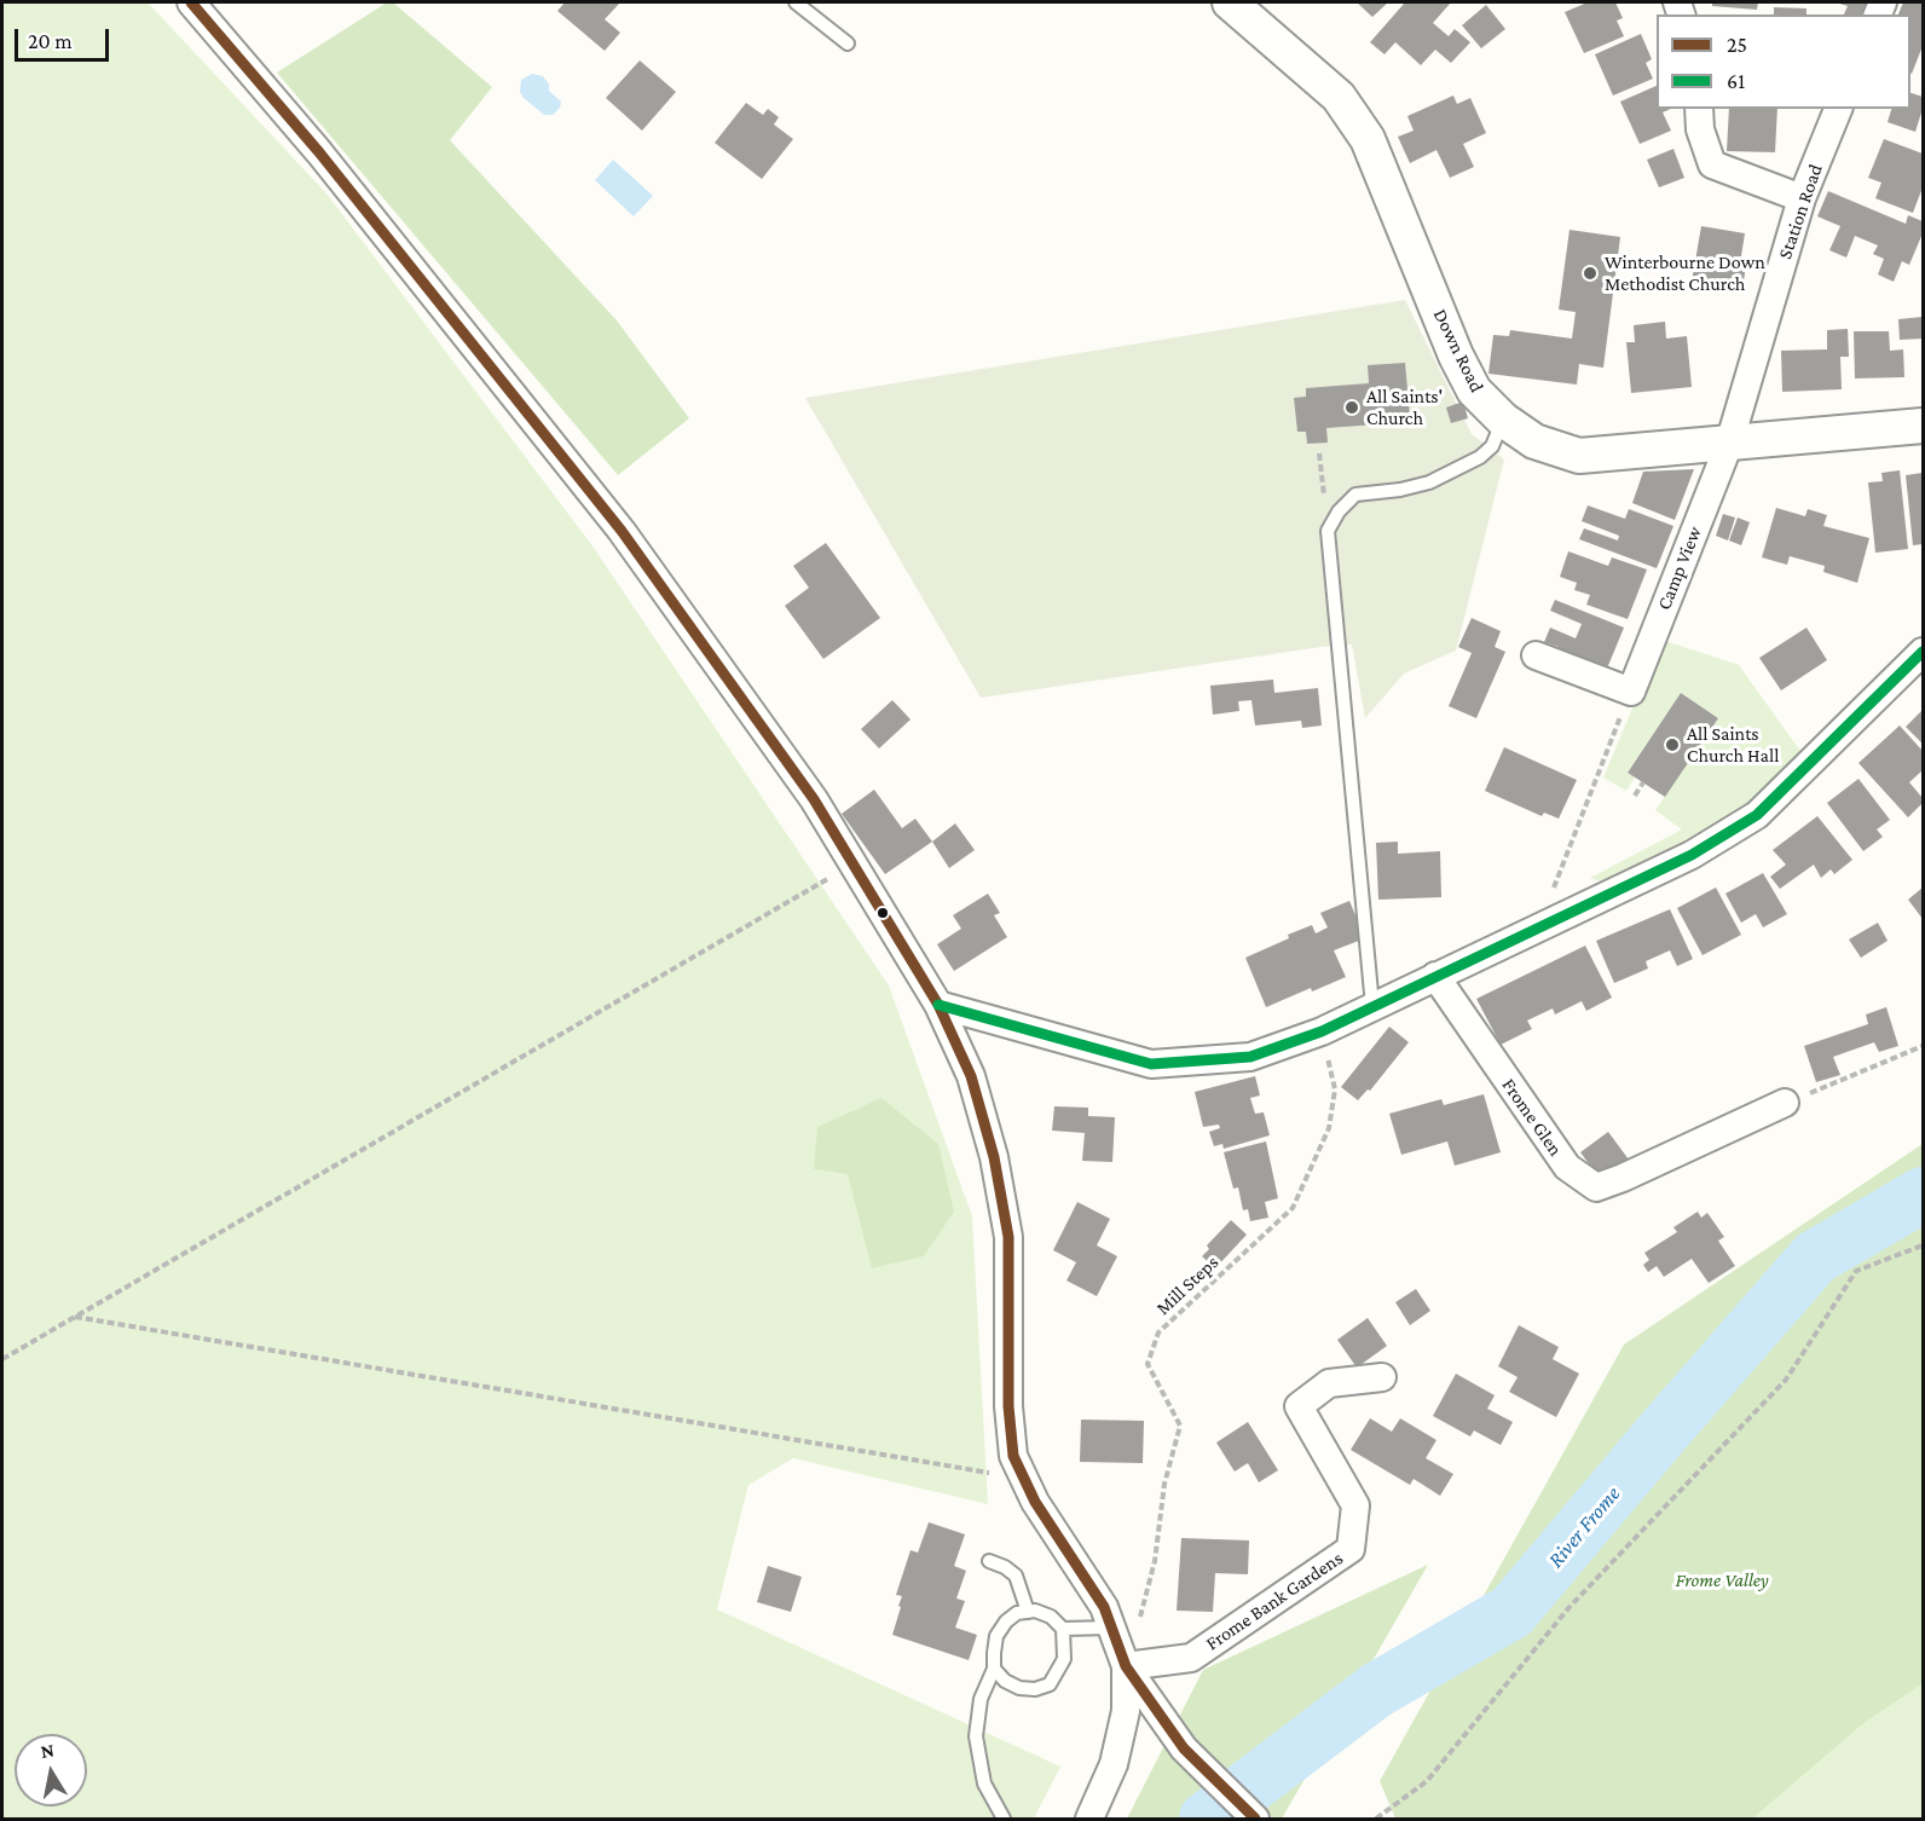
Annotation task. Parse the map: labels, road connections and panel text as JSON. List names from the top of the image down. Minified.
{"streets":{"street":["Station Road","Down Road","Camp View","Frome Glen","Frome Bank Gardens"],"path":["Mill Steps"]},"crossings":[["Station Road","Down Road"],["Station Road","Camp View"],["Down Road","Camp View"],["Mill Steps","Frome Bank Gardens"]],"water":["River Frome"],"parks":["Frome Valley"],"places":["Winterbourne Down Methodist Church","All Saints' Church","All Saints Church Hall"],"lines":["transit line 25","transit line 61"],"legend":["25","61"],"scale_bar":"20 m","north":"top"}
